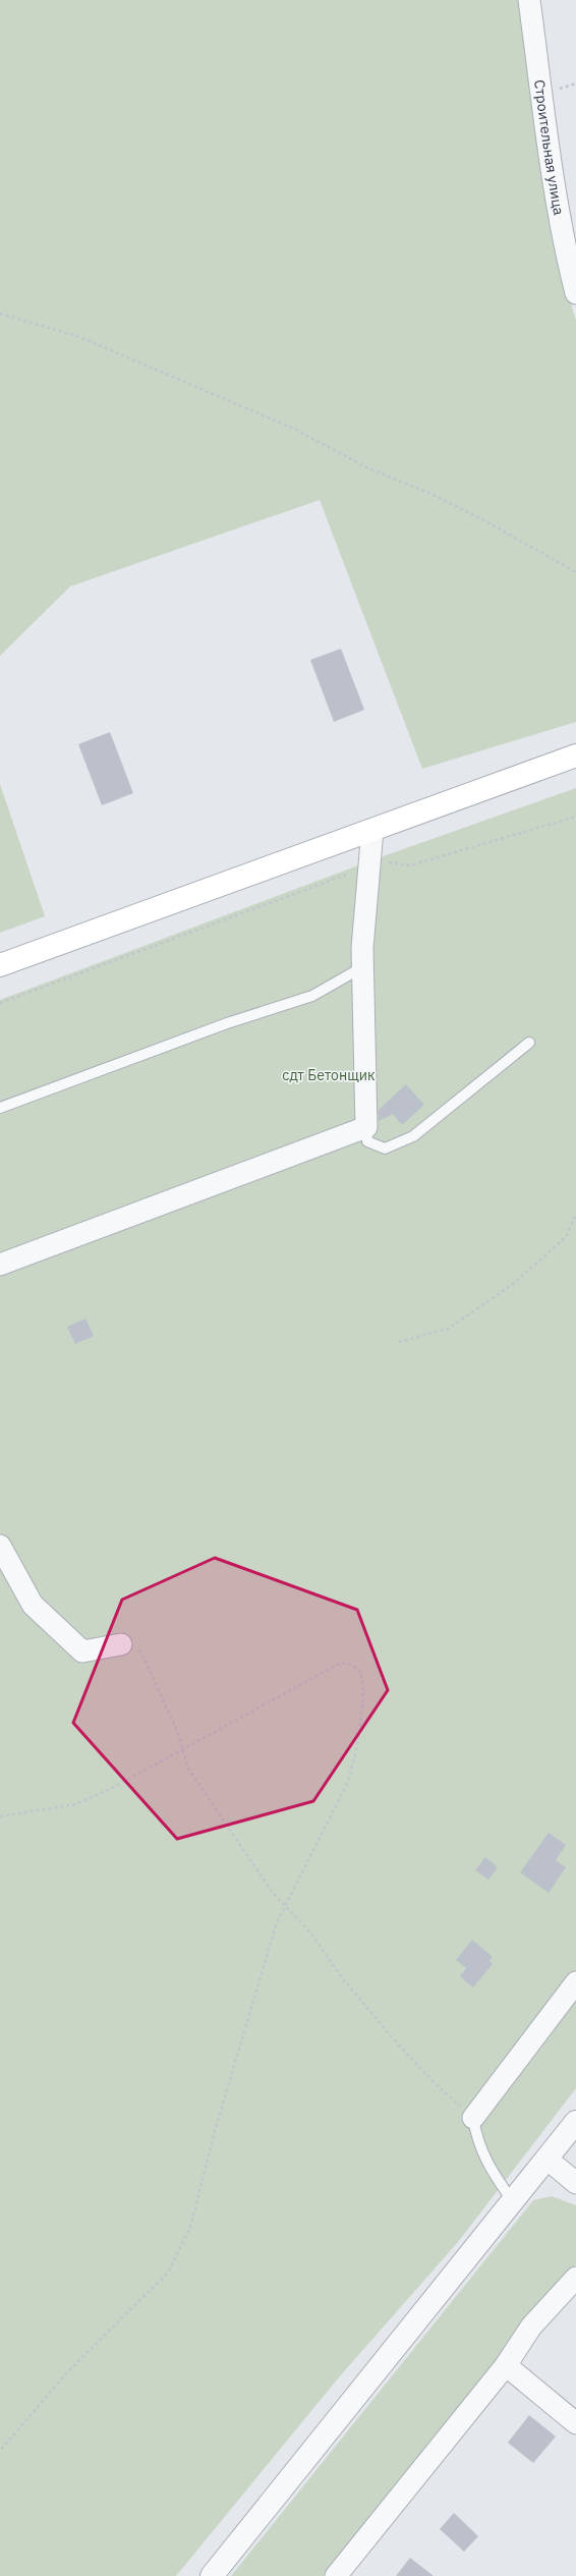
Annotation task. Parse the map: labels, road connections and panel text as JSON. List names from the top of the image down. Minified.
{"streets":{"street":["Строительная улица"]},"parks":["сдт Бетонщик"]}
